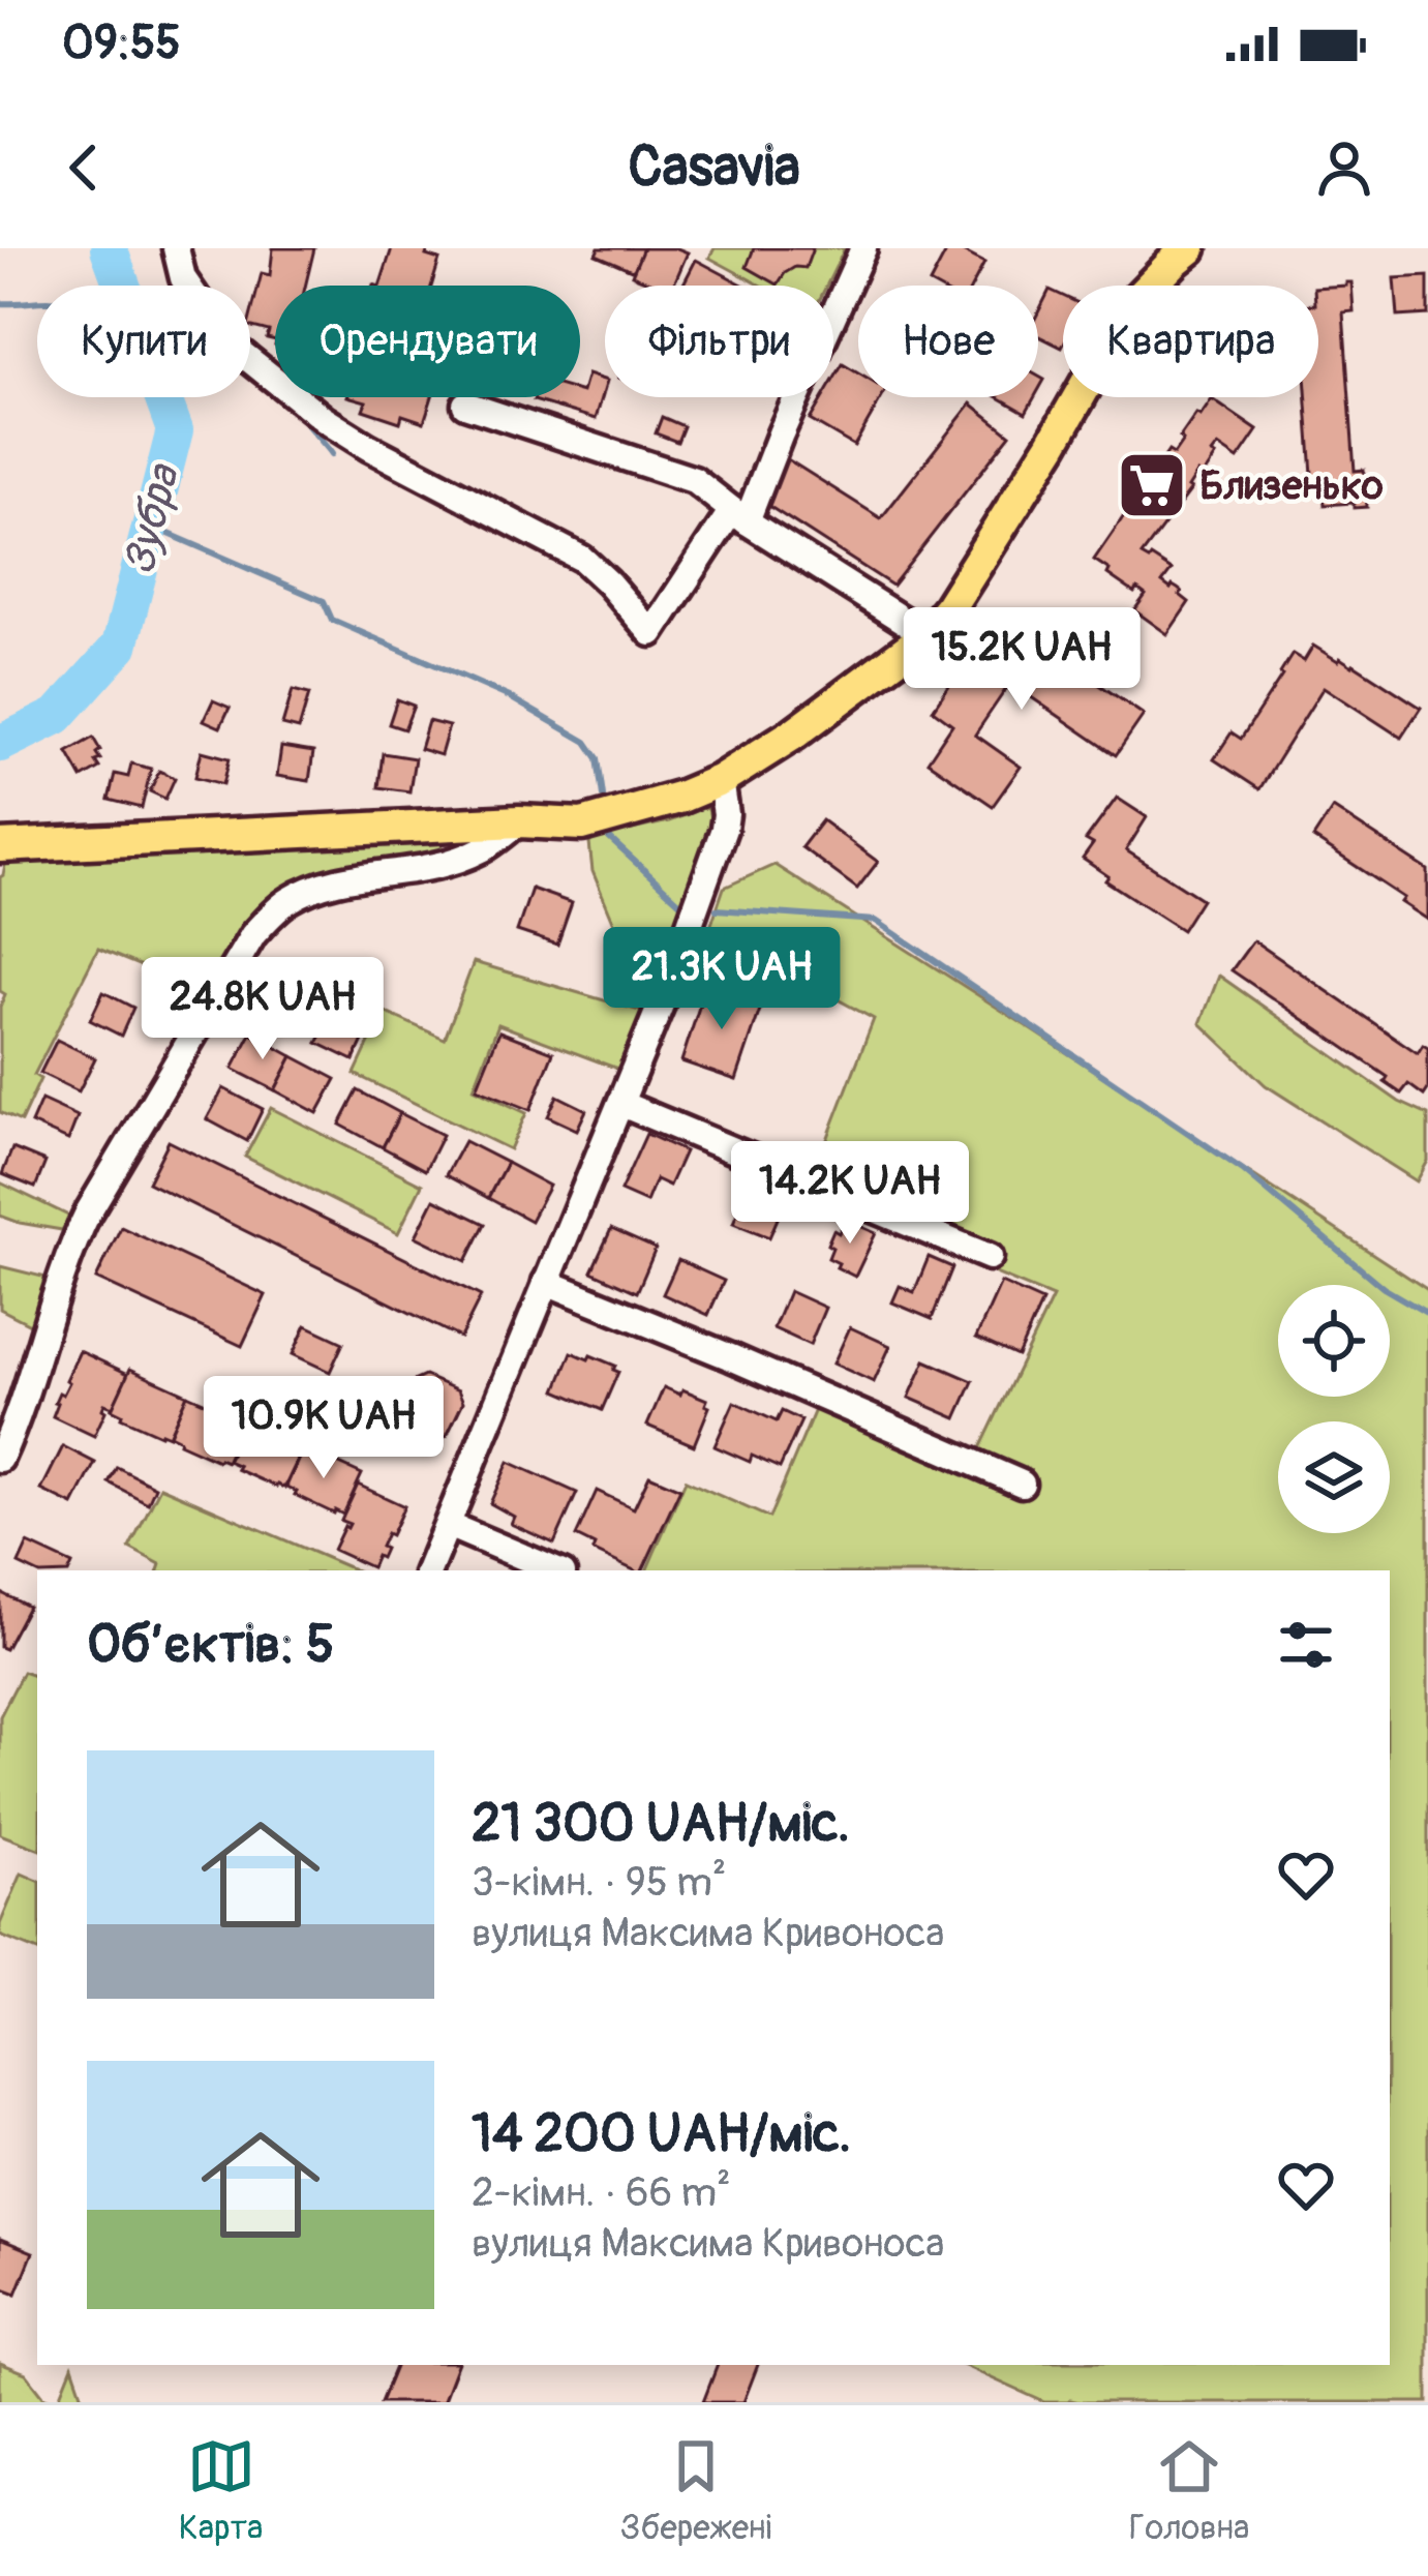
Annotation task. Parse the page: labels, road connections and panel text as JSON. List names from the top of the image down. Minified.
{"water":["Зубра"],"places":{"supermarket":["Близенько"]},"page":{"status":"09:55","header":"Casavia","chip":["Купити","Орендувати","Фільтри","Нове","Квартира"],"price":["15.2K UAH","21.3K UAH","24.8K UAH","14.2K UAH","10.9K UAH"],"heading":"Об’єктів: 5","list":[{"name":"21 300 UAH/міс.","note":"3-кімн. · 95 m² · вулиця Максима Кривоноса"},{"name":"14 200 UAH/міс.","note":"2-кімн. · 66 m² · вулиця Максима Кривоноса"}],"tabs":["Карта","Збережені","Головна"]}}
